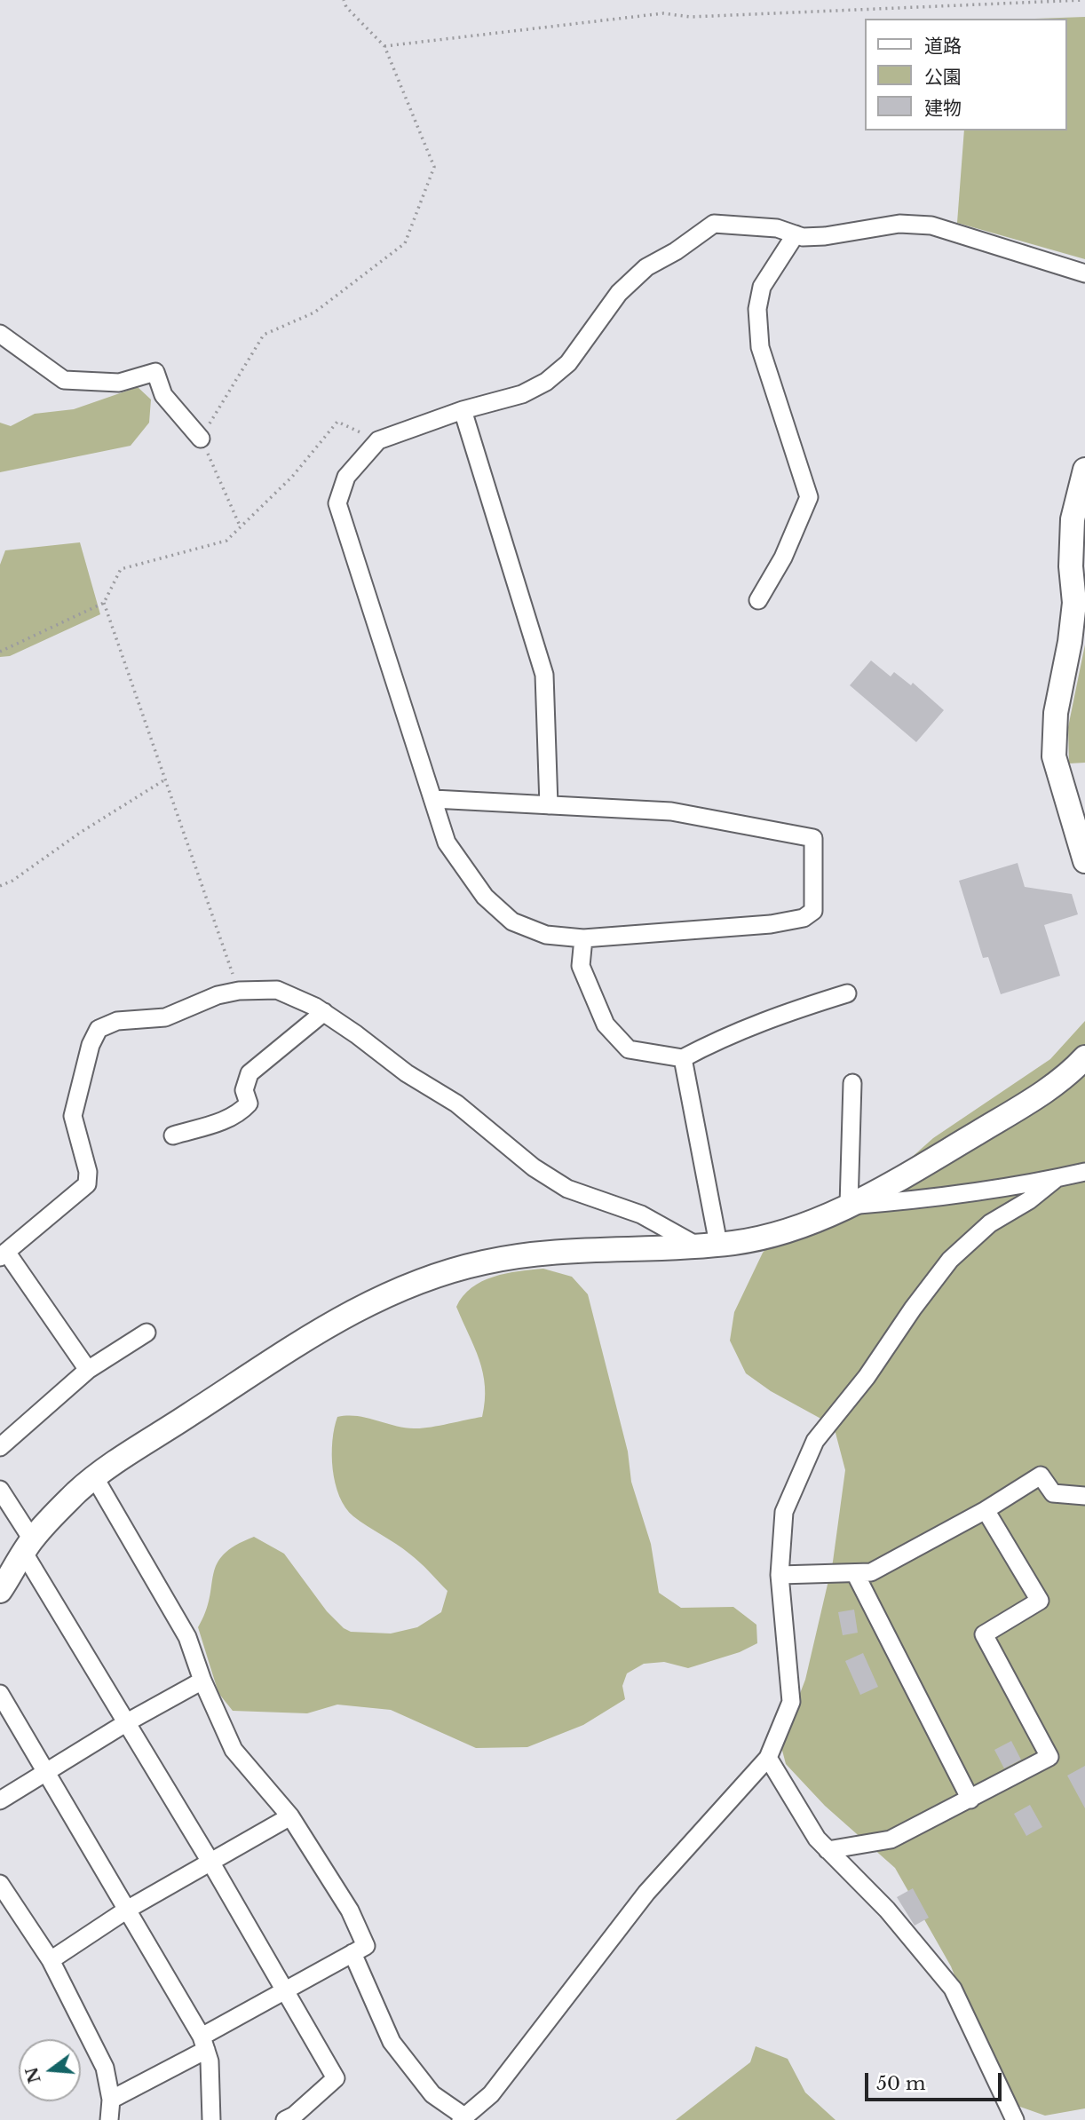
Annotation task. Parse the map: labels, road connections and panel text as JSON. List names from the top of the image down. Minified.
{"legend":["道路","公園","建物"],"scale_bar":"50 m","north":"left"}
